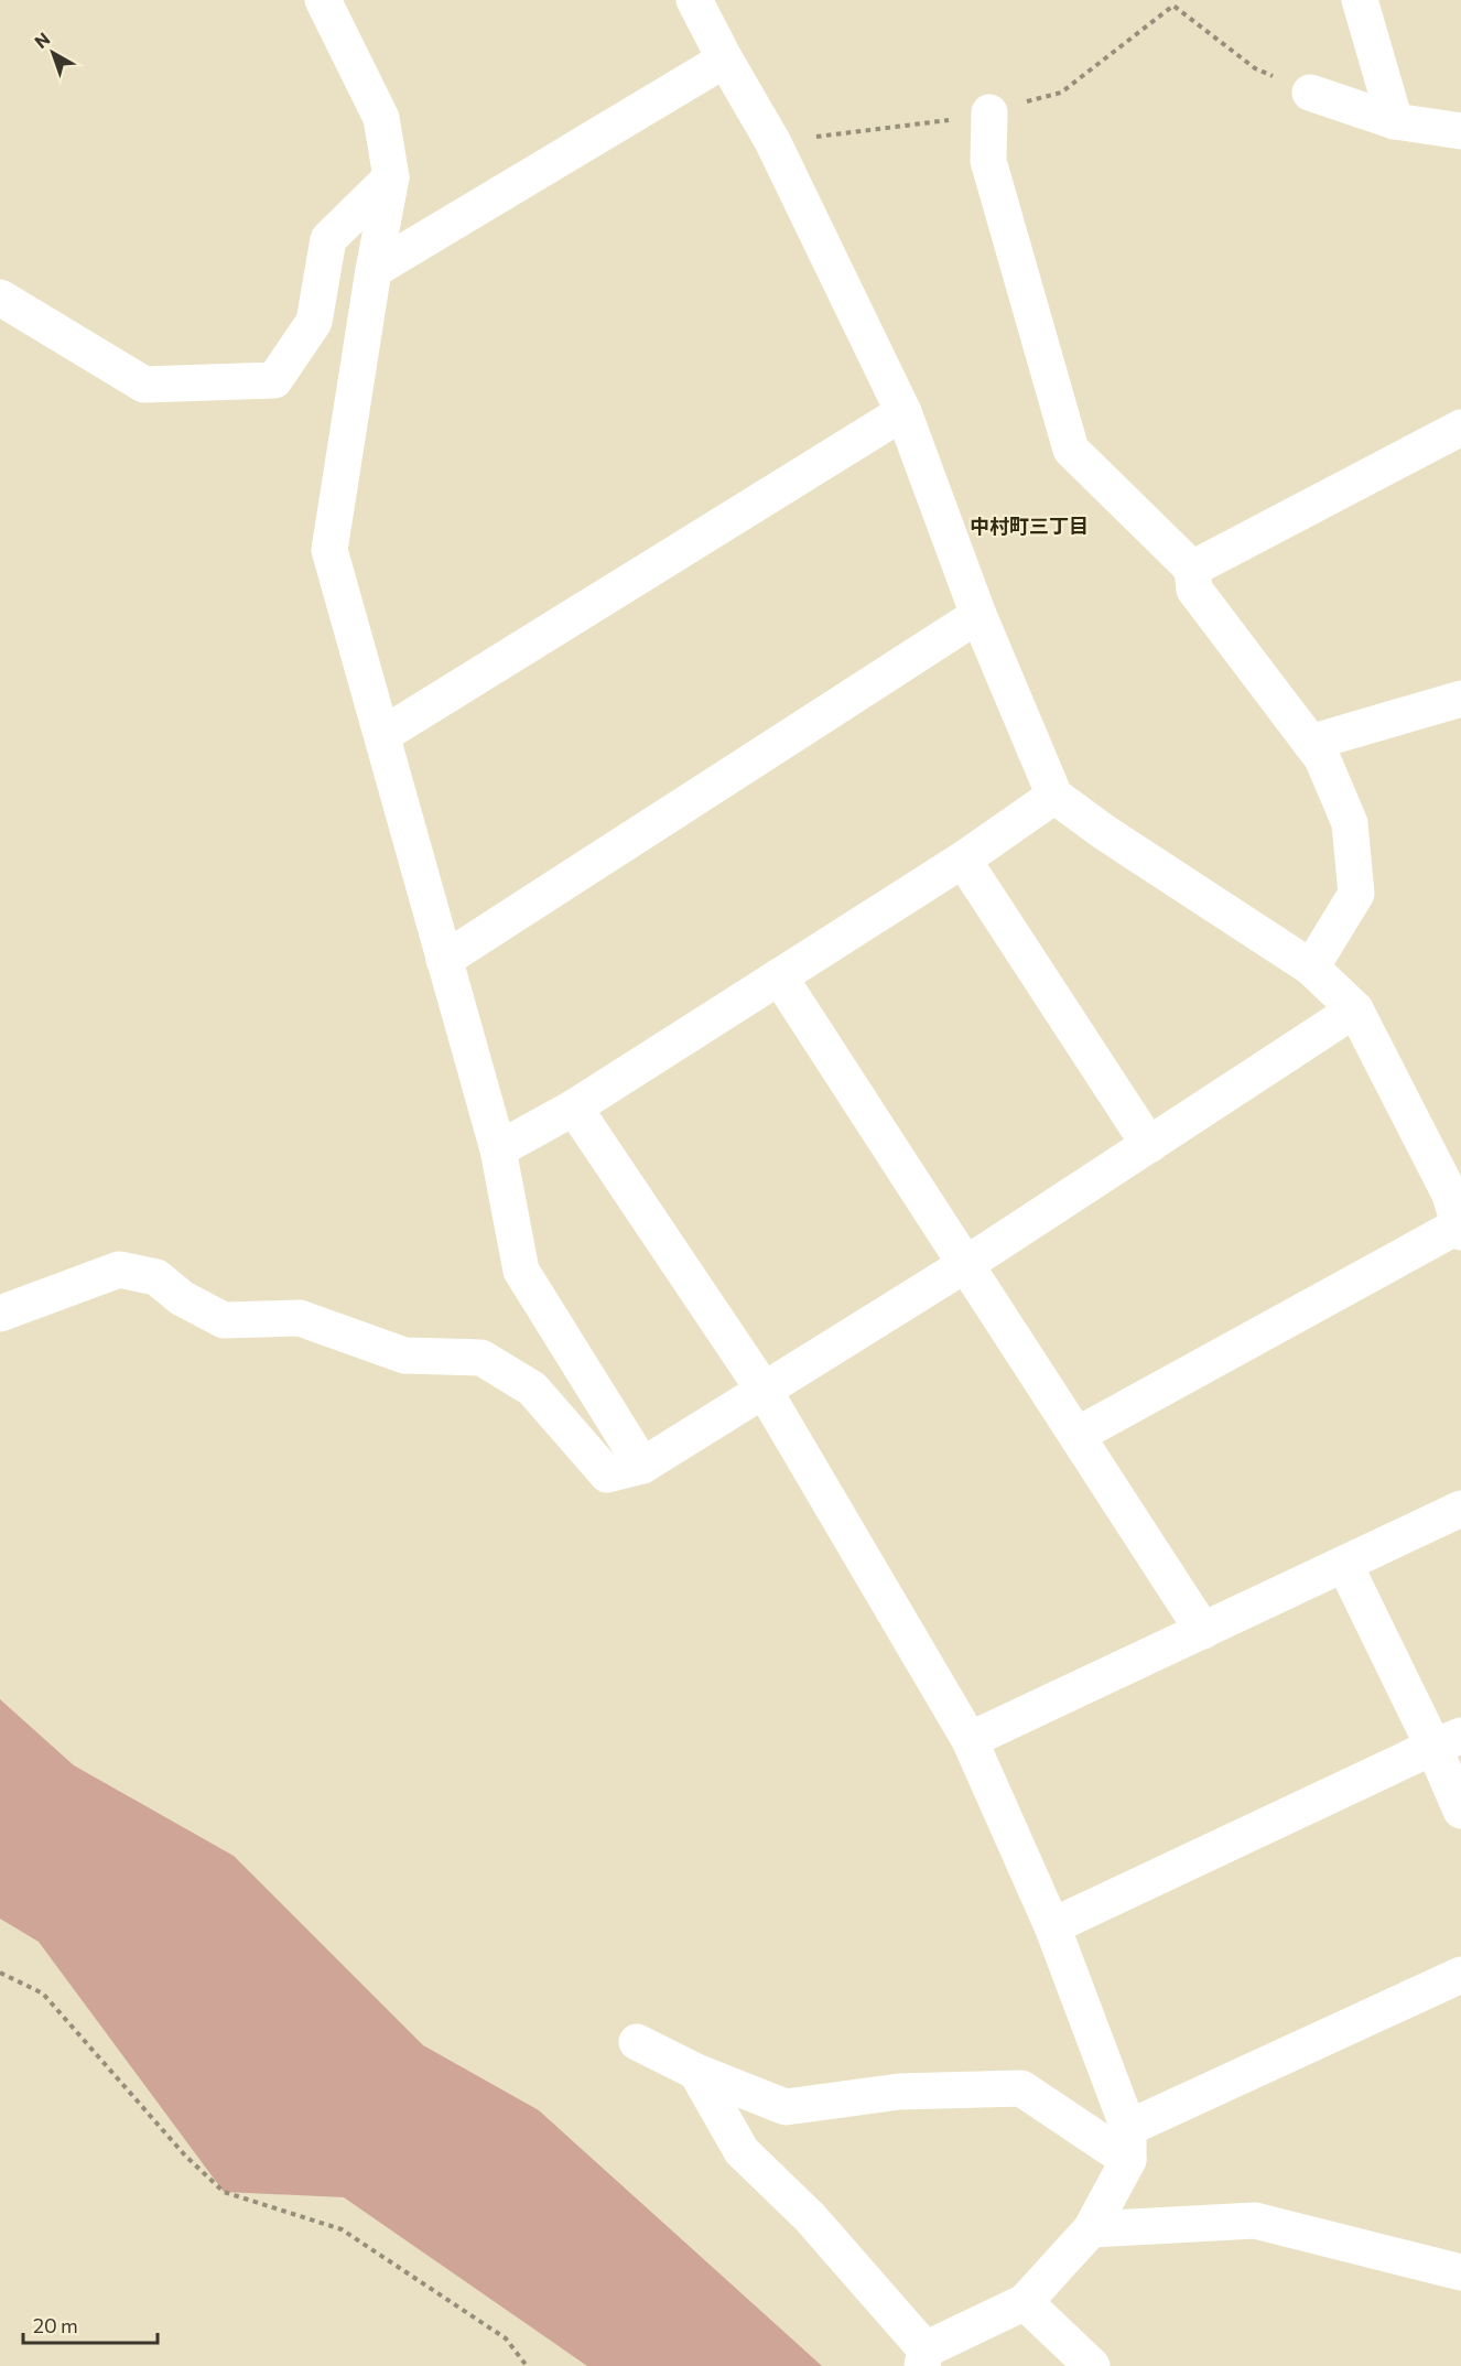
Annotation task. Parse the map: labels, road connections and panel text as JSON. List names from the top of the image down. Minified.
{"districts":["中村町三丁目"],"scale_bar":"20 m","north":"top left"}
